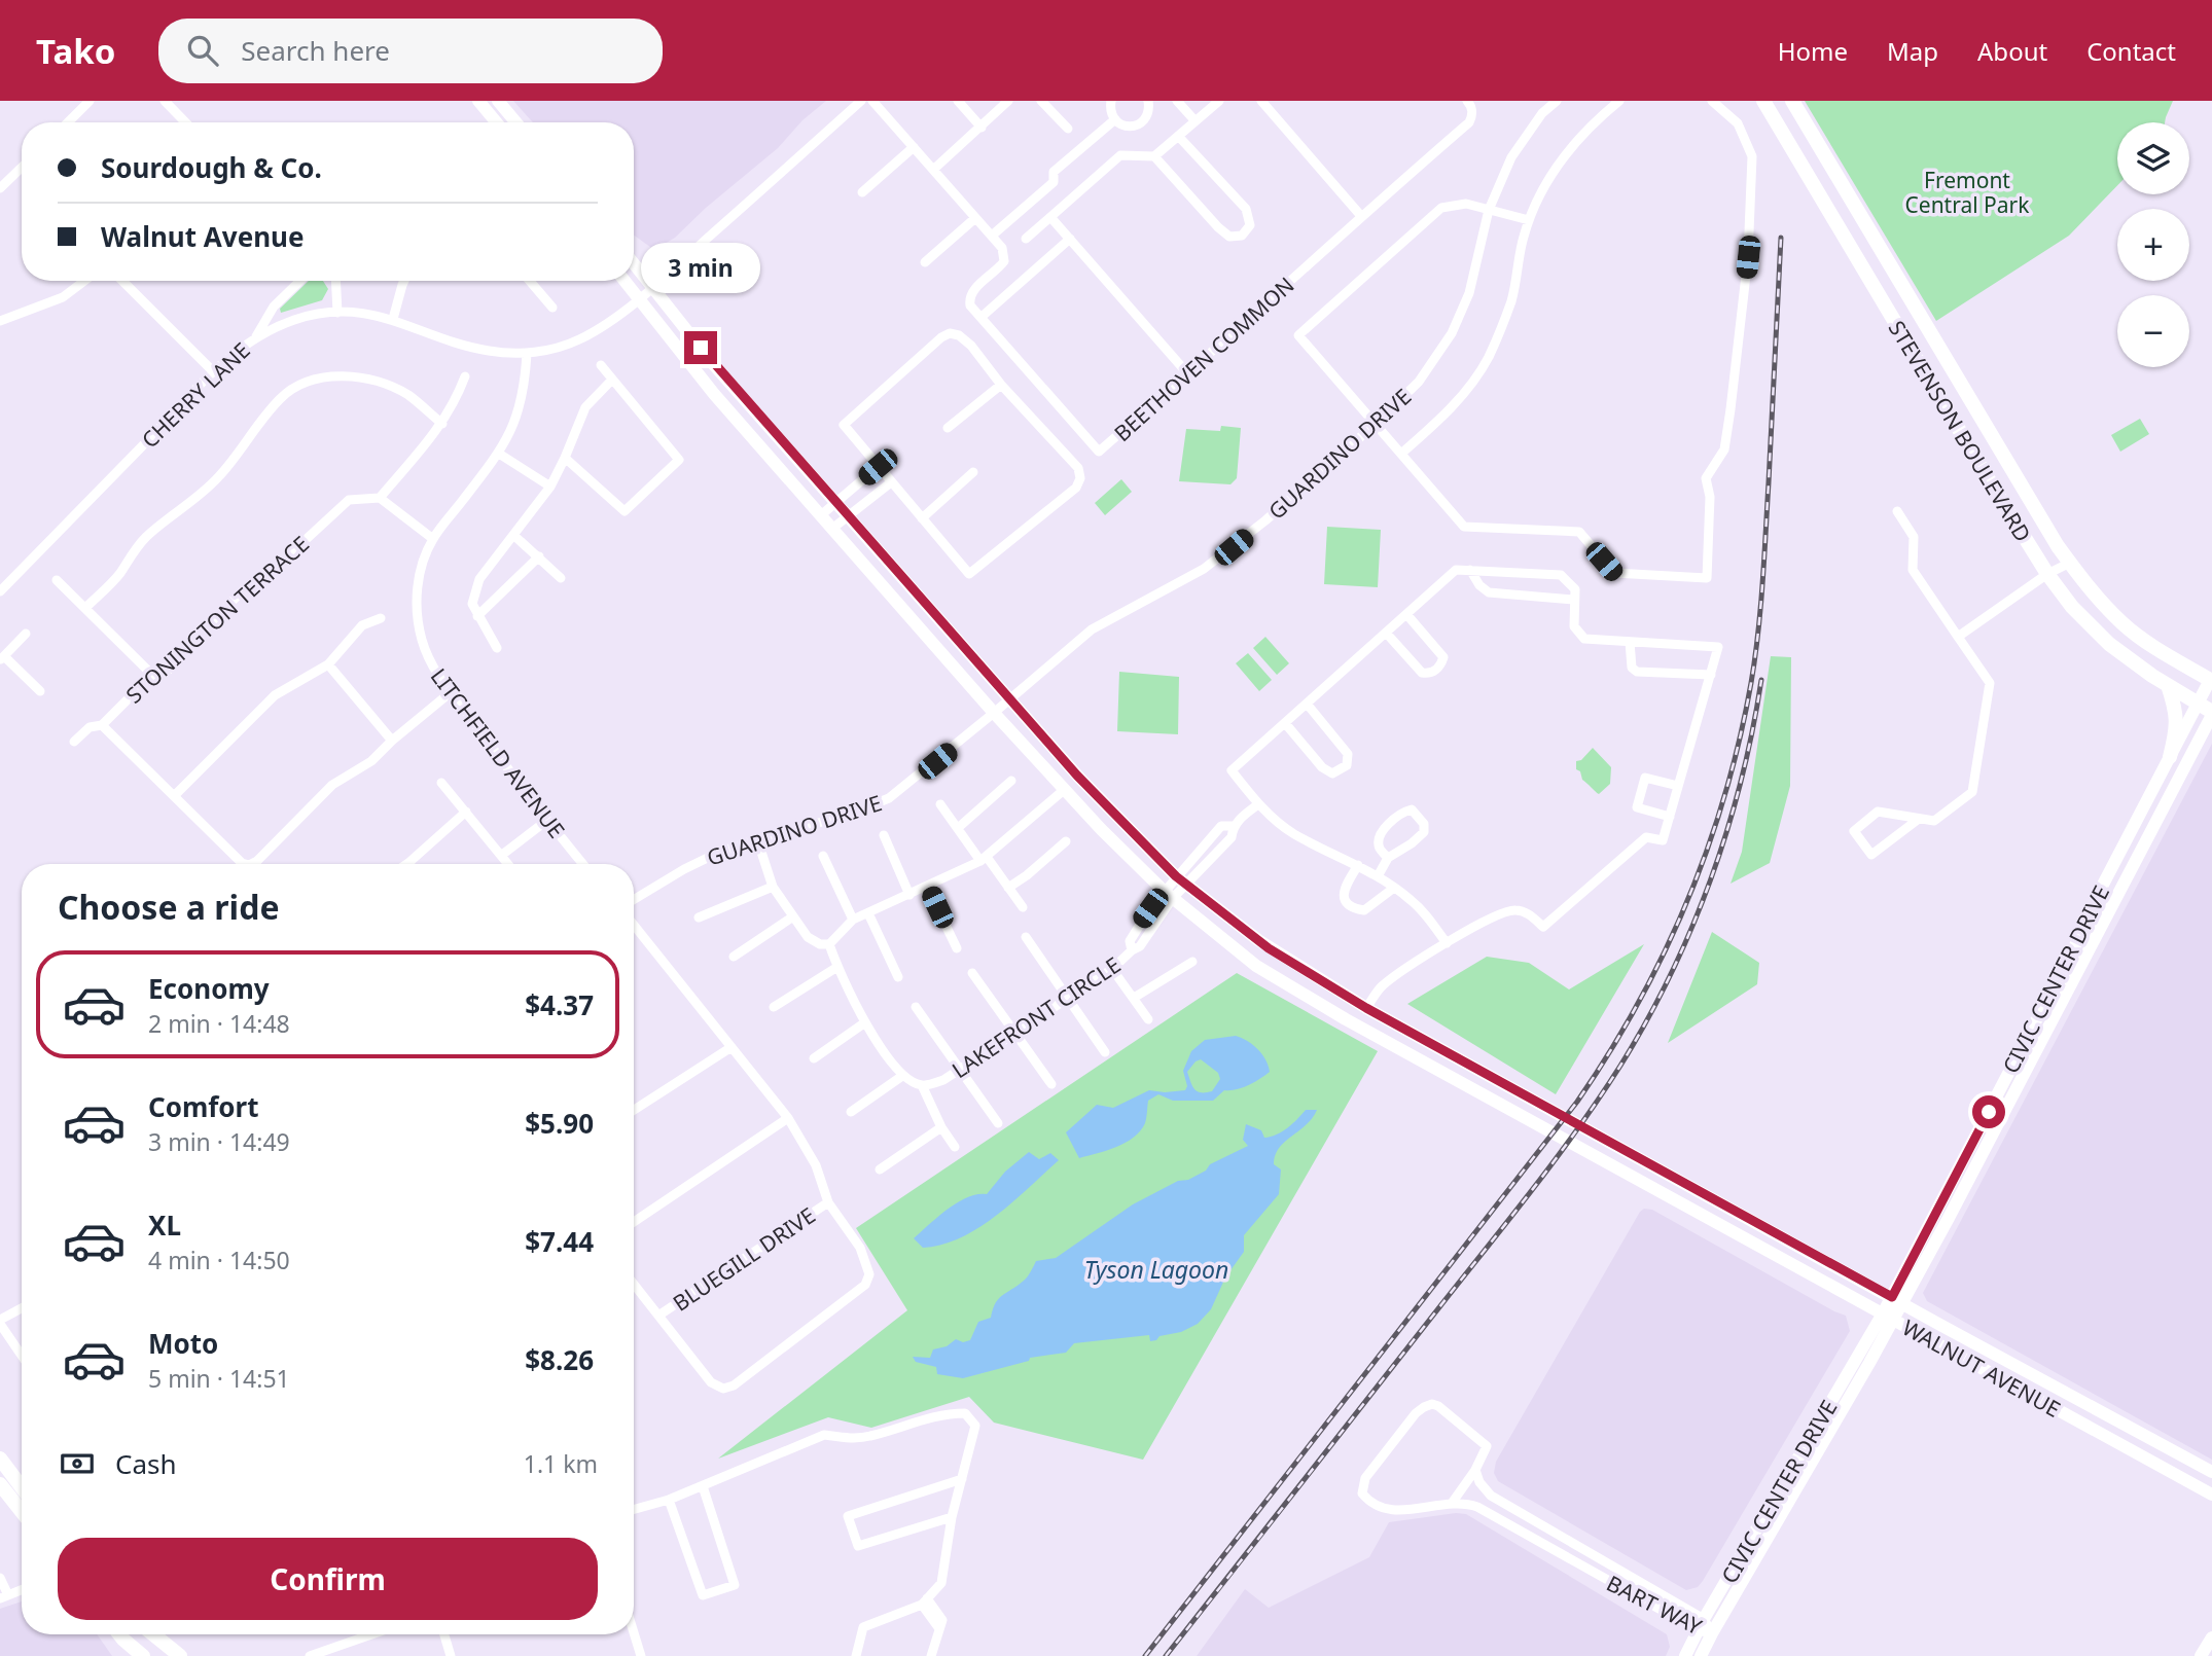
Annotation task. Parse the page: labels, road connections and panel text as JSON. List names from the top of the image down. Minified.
{"streets":{"main road":["STEVENSON BOULEVARD","CIVIC CENTER DRIVE","WALNUT AVENUE"],"street":["BEETHOVEN COMMON","CHERRY LANE","GUARDINO DRIVE","STONINGTON TERRACE","LITCHFIELD AVENUE","LAKEFRONT CIRCLE","BLUEGILL DRIVE","BART WAY"]},"crossings":[["CHERRY LANE","LITCHFIELD AVENUE"],["CHERRY LANE","WALNUT AVENUE"],["STEVENSON BOULEVARD","CIVIC CENTER DRIVE"],["GUARDINO DRIVE","WALNUT AVENUE"],["CIVIC CENTER DRIVE","WALNUT AVENUE"],["CIVIC CENTER DRIVE","BART WAY"],["LAKEFRONT CIRCLE","WALNUT AVENUE"]],"water":["Tyson Lagoon"],"parks":["Fremont Central Park"],"page":{"header":"Tako","search":"Search here","nav":["Home","Map","About","Contact"],"map_buttons":["+","−"],"banner":["Sourdough & Co.","Walnut Avenue"],"bubble":"3 min","heading":"Choose a ride","list":[{"name":"Economy","note":"2 min · 14:48","value":"$4.37"},{"name":"Comfort","note":"3 min · 14:49","value":"$5.90"},{"name":"XL","note":"4 min · 14:50","value":"$7.44"},{"name":"Moto","note":"5 min · 14:51","value":"$8.26"}],"pay":["Cash","1.1 km"],"buttons":"Confirm"}}
